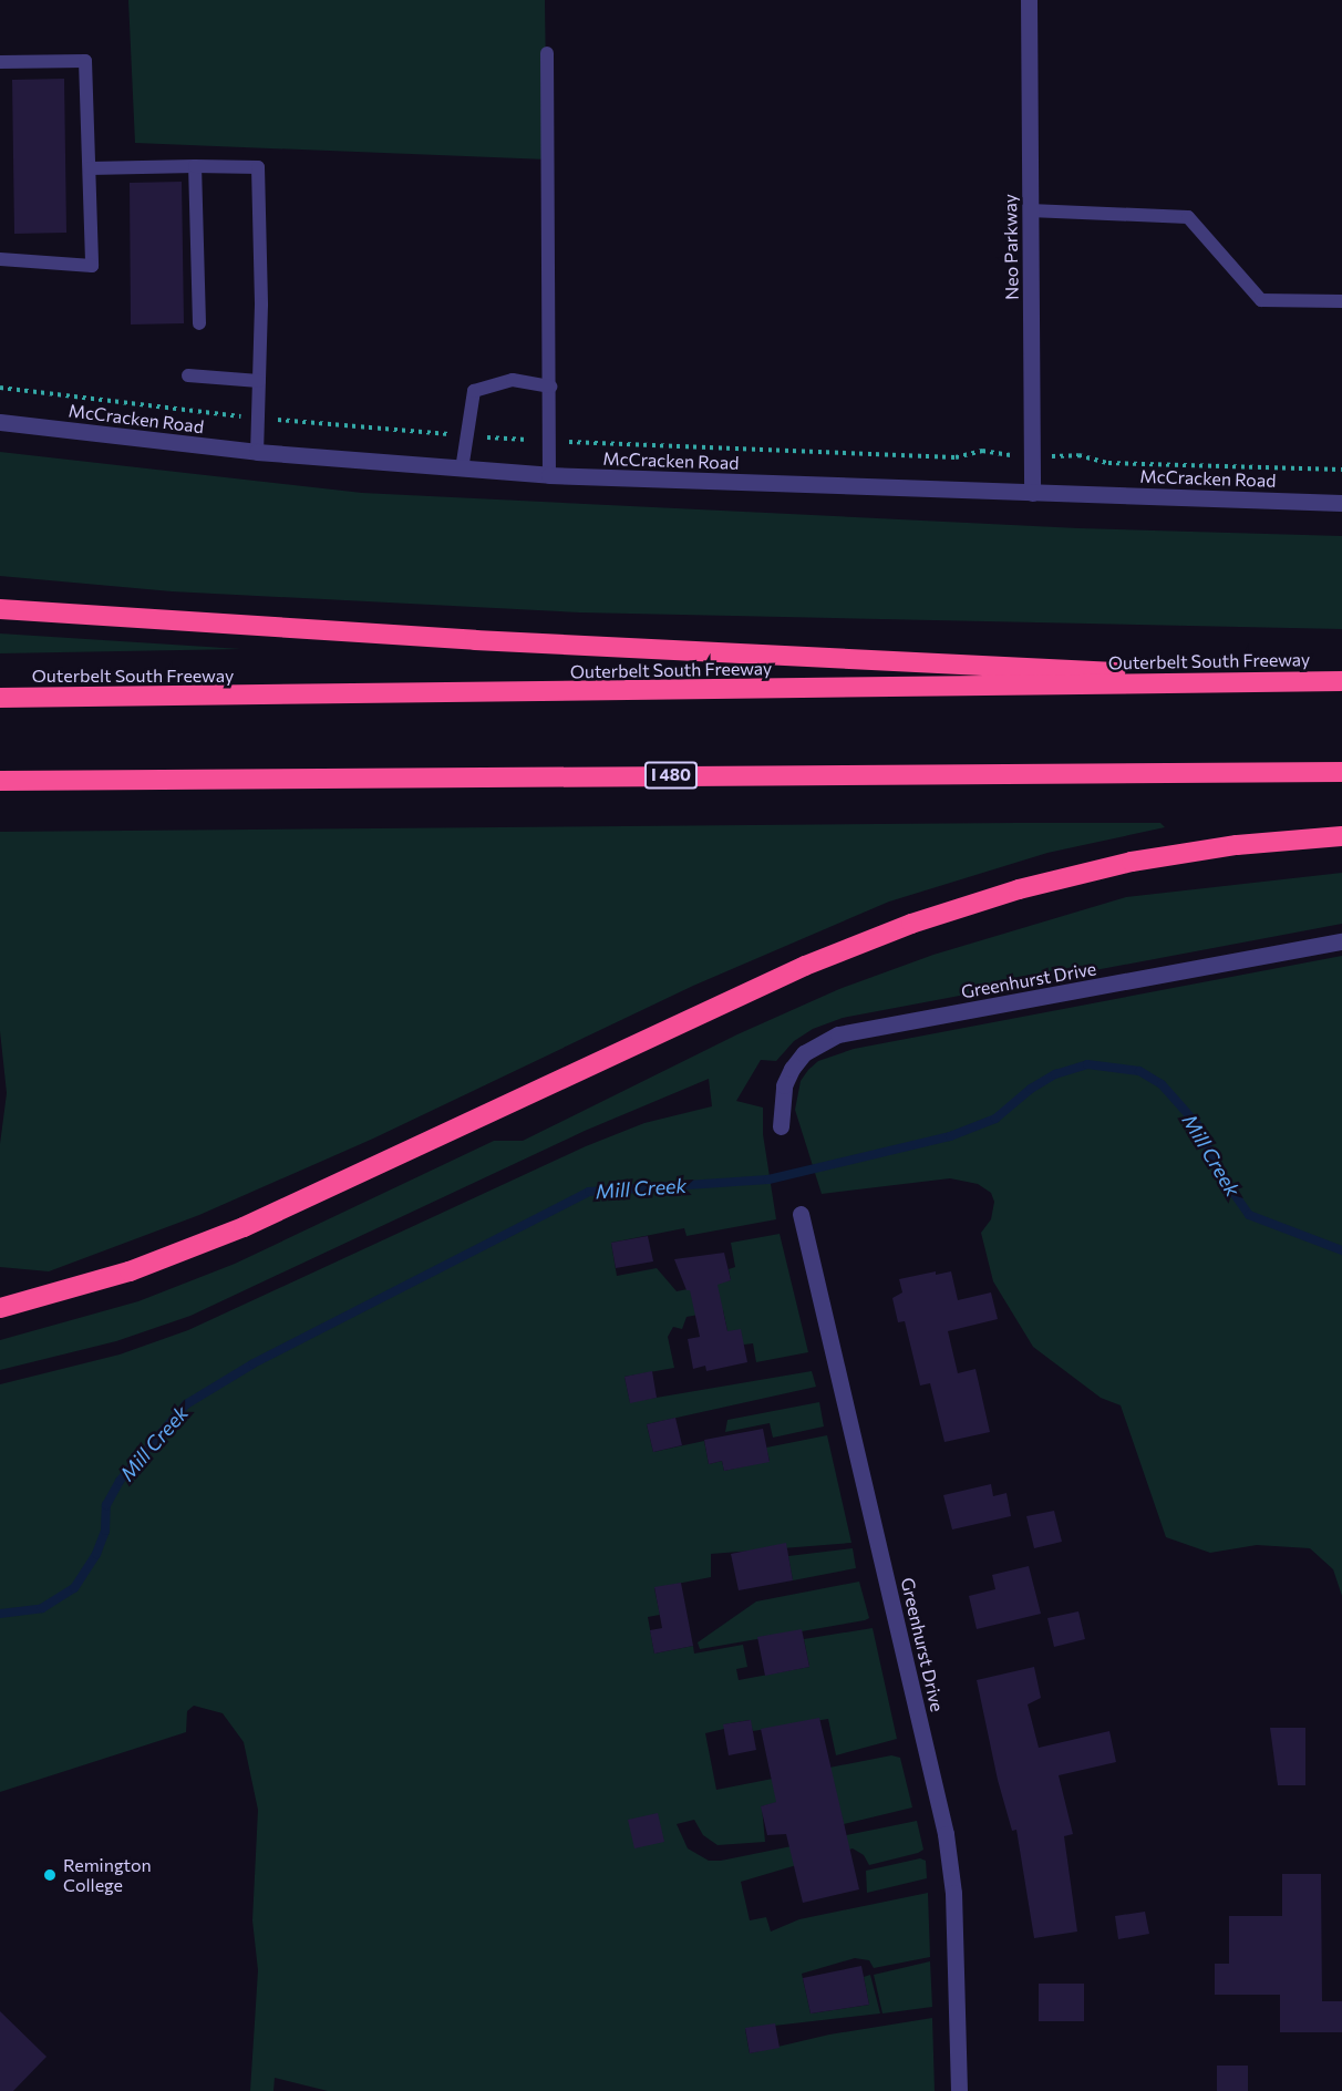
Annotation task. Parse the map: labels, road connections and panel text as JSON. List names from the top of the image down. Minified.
{"streets":{"highway":["Outerbelt South Freeway","I 480"],"street":["Neo Parkway","McCracken Road","Greenhurst Drive"]},"crossings":[["Neo Parkway","McCracken Road"]],"water":["Mill Creek"],"places":["Remington College"]}
